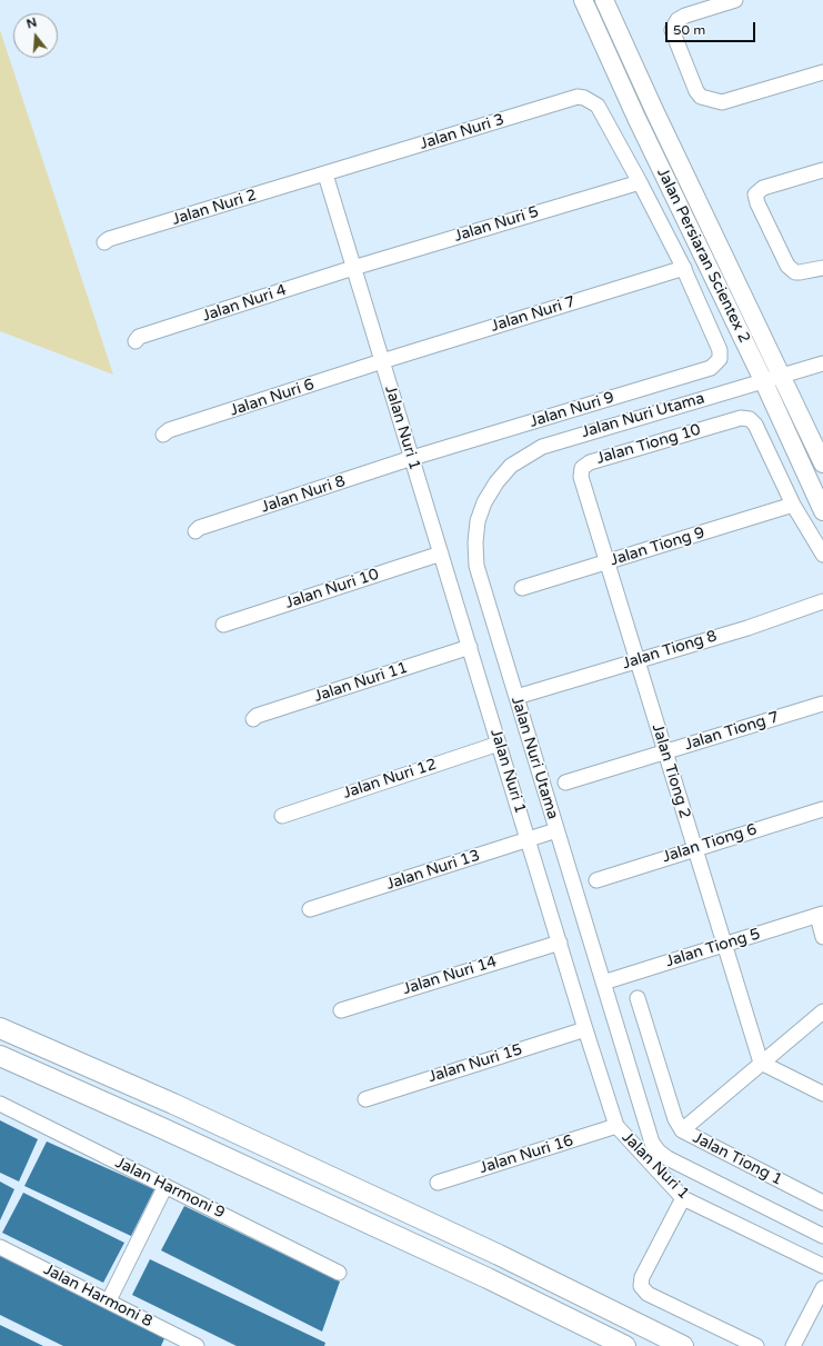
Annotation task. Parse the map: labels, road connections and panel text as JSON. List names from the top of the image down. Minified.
{"streets":{"street":["Jalan Nuri 3","Jalan Nuri 2","Jalan Nuri 5","Jalan Persiaran Scientex 2","Jalan Nuri 4","Jalan Nuri 7","Jalan Nuri 6","Jalan Nuri 9","Jalan Nuri Utama","Jalan Nuri 1","Jalan Tiong 10","Jalan Nuri 8","Jalan Tiong 9","Jalan Nuri 10","Jalan Tiong 8","Jalan Nuri 11","Jalan Tiong 7","Jalan Tiong 2","Jalan Nuri 12","Jalan Tiong 6","Jalan Nuri 13","Jalan Tiong 5","Jalan Nuri 14","Jalan Nuri 15","Jalan Nuri 16","Jalan Tiong 1","Jalan Harmoni 9","Jalan Harmoni 8"]},"crossings":[["Jalan Nuri 3","Jalan Nuri 2"],["Jalan Nuri 3","Jalan Nuri 5"],["Jalan Nuri 3","Jalan Nuri 1"],["Jalan Nuri 2","Jalan Nuri 1"],["Jalan Nuri 5","Jalan Nuri 4"],["Jalan Nuri 5","Jalan Nuri 1"],["Jalan Persiaran Scientex 2","Jalan Nuri Utama"],["Jalan Nuri 4","Jalan Nuri 1"],["Jalan Nuri 7","Jalan Nuri 6"],["Jalan Nuri 7","Jalan Nuri 9"],["Jalan Nuri 7","Jalan Nuri 1"],["Jalan Nuri 6","Jalan Nuri 1"],["Jalan Nuri 9","Jalan Nuri 1"],["Jalan Nuri 9","Jalan Nuri 8"],["Jalan Nuri Utama","Jalan Tiong 8"],["Jalan Nuri Utama","Jalan Nuri 13"],["Jalan Nuri Utama","Jalan Tiong 5"],["Jalan Nuri 1","Jalan Nuri 8"],["Jalan Nuri 1","Jalan Nuri 10"],["Jalan Nuri 1","Jalan Nuri 11"],["Jalan Nuri 1","Jalan Nuri 12"],["Jalan Nuri 1","Jalan Nuri 13"],["Jalan Nuri 1","Jalan Nuri 14"],["Jalan Nuri 1","Jalan Nuri 15"],["Jalan Nuri 1","Jalan Nuri 16"],["Jalan Tiong 10","Jalan Tiong 9"],["Jalan Tiong 10","Jalan Tiong 2"],["Jalan Tiong 9","Jalan Tiong 2"],["Jalan Tiong 8","Jalan Tiong 2"],["Jalan Tiong 7","Jalan Tiong 2"],["Jalan Tiong 2","Jalan Tiong 6"],["Jalan Tiong 2","Jalan Tiong 5"]],"scale_bar":"50 m","north":"top"}
